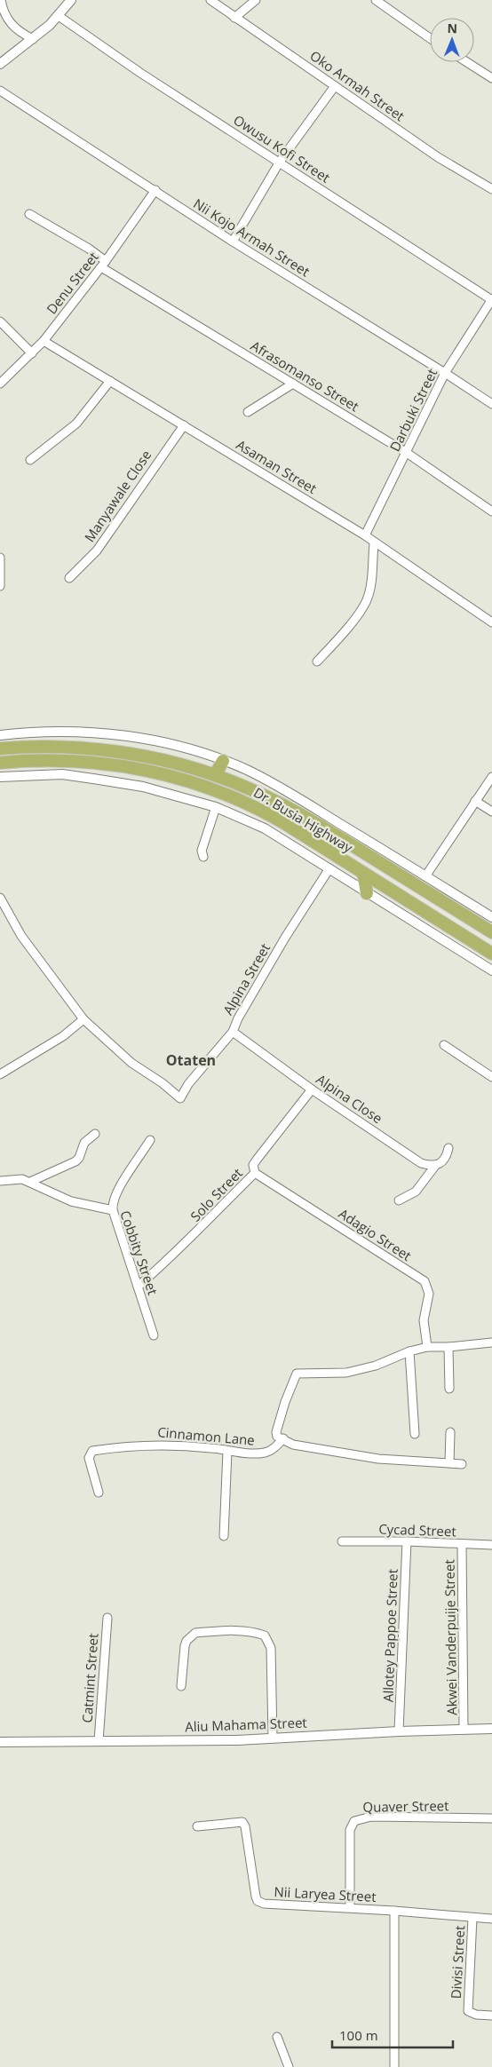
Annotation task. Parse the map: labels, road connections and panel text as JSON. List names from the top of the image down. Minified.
{"streets":{"highway":["Dr. Busia Highway"],"street":["Oko Armah Street","Owusu Kofi Street","Nii Kojo Armah Street","Denu Street","Afrasomanso Street","Darbuki Street","Asaman Street","Manyawale Close","Alpina Street","Alpina Close","Solo Street","Adagio Street","Cobbity Street","Cinnamon Lane","Cycad Street","Allotey Pappoe Street","Akwei Vanderpuije Street","Catmint Street","Aliu Mahama Street","Quaver Street","Nii Laryea Street","Divisi Street"]},"crossings":[["Owusu Kofi Street","Darbuki Street"],["Nii Kojo Armah Street","Denu Street"],["Nii Kojo Armah Street","Darbuki Street"],["Denu Street","Afrasomanso Street"],["Denu Street","Asaman Street"],["Afrasomanso Street","Darbuki Street"],["Darbuki Street","Asaman Street"],["Asaman Street","Manyawale Close"],["Dr. Busia Highway","Alpina Street"],["Alpina Street","Alpina Close"],["Alpina Close","Solo Street"],["Solo Street","Adagio Street"],["Solo Street","Cobbity Street"],["Cycad Street","Allotey Pappoe Street"],["Cycad Street","Akwei Vanderpuije Street"],["Allotey Pappoe Street","Aliu Mahama Street"],["Akwei Vanderpuije Street","Aliu Mahama Street"],["Catmint Street","Aliu Mahama Street"],["Quaver Street","Nii Laryea Street"],["Nii Laryea Street","Divisi Street"]],"districts":["Otaten"],"scale_bar":"100 m","north":"top"}
